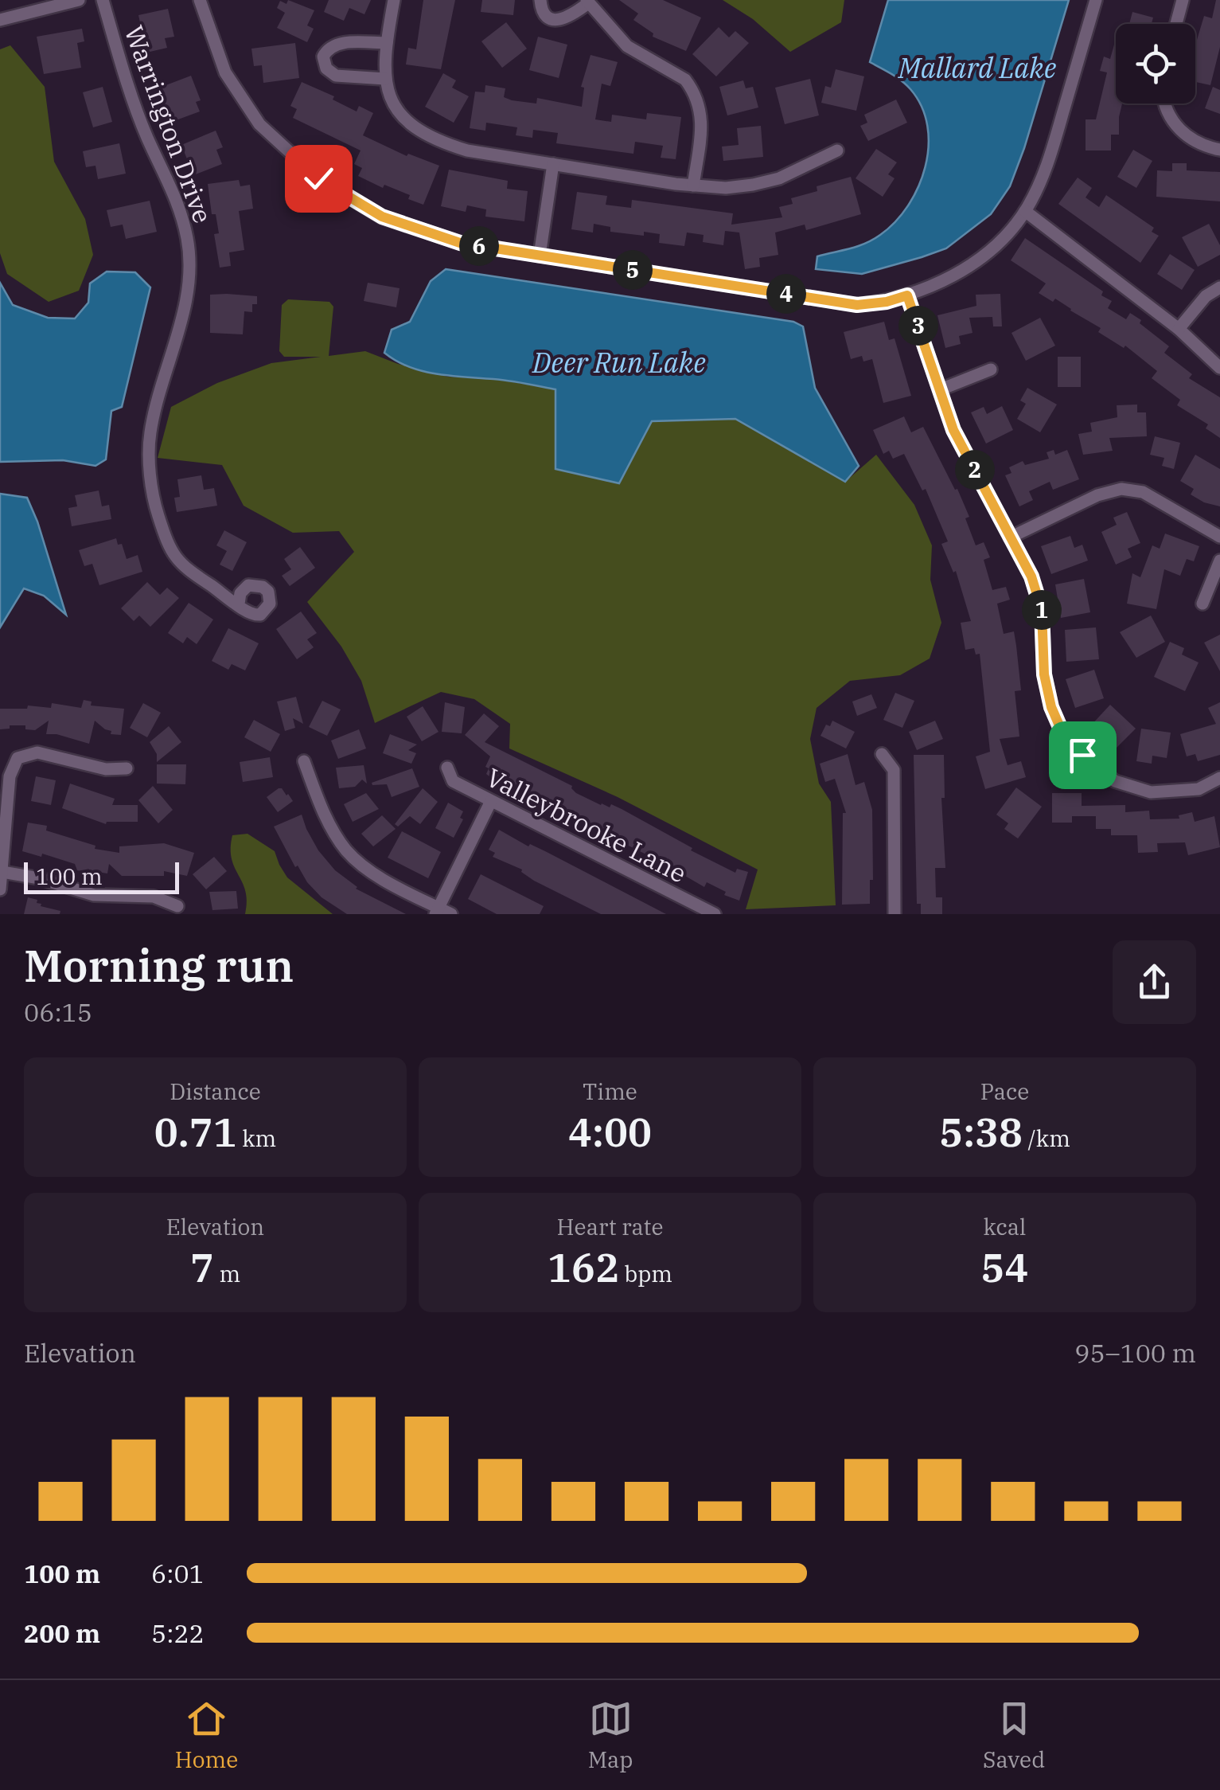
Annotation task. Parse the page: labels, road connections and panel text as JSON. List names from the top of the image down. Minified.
{"streets":{"street":["Warrington Drive","Valleybrooke Lane"]},"water":["Mallard Lake","Deer Run Lake"],"scale_bar":"100 m","page":{"pins":["6","5","4","3","2","1"],"scale":"100 m","heading":["Morning run","06:15"],"stats":[["Distance","0.71 km"],["Time","4:00"],["Pace","5:38 /km"],["Elevation","7 m"],["Heart rate","162 bpm"],["kcal","54"]],"chart":["Elevation","95–100 m"],"list":[{"name":"100 m","note":"6:01"},{"name":"200 m","note":"5:22"}],"tabs":["Home","Map","Saved"]}}
